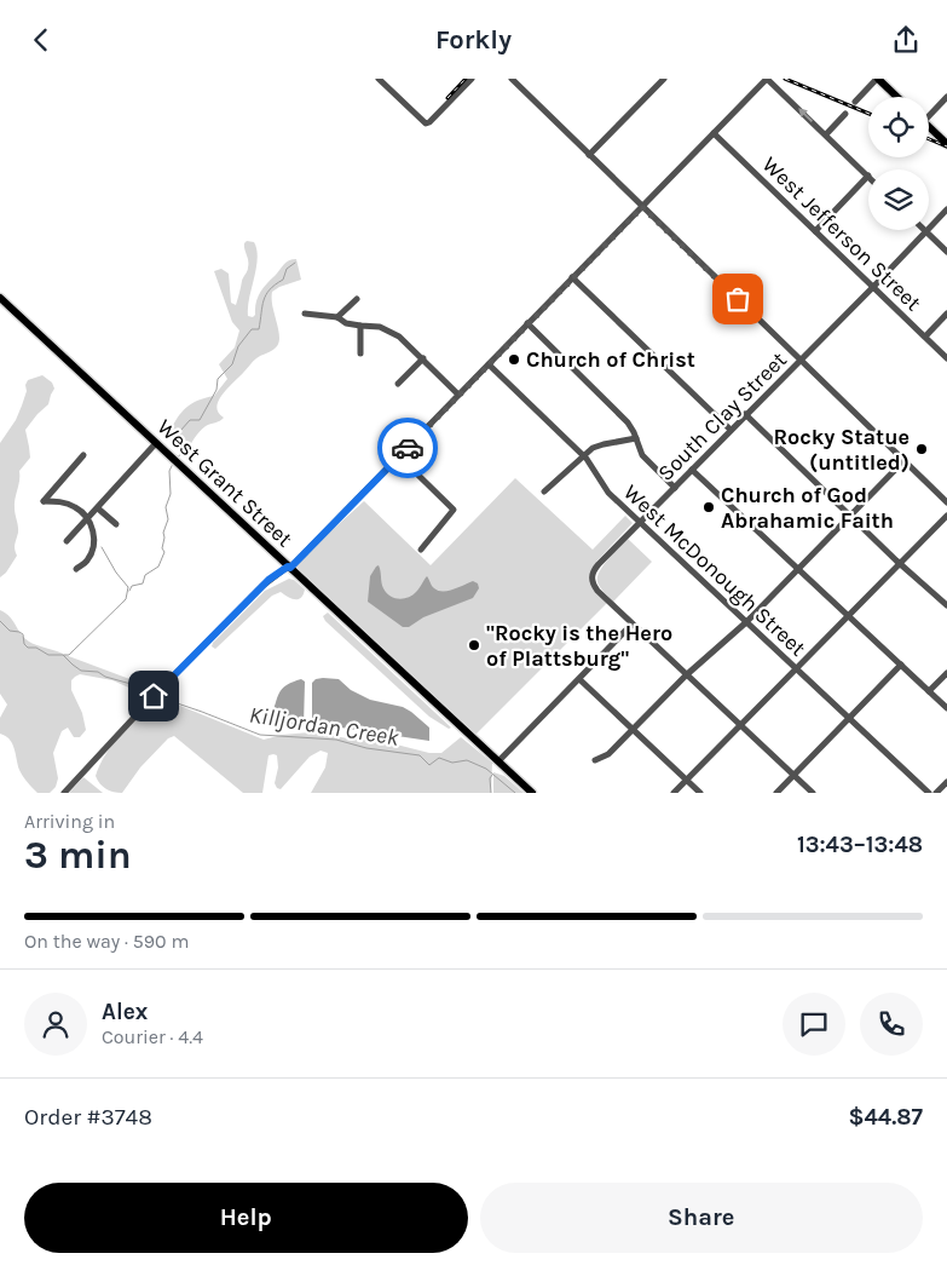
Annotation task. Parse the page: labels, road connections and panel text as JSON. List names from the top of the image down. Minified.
{"streets":{"main road":["West Grant Street"],"street":["West Jefferson Street","South Clay Street","West McDonough Street"]},"crossings":[["West Jefferson Street","South Clay Street"],["South Clay Street","West McDonough Street"]],"water":["Killjordan Creek"],"places":["Church of Christ","Rocky Statue (untitled)","Church of God Abrahamic Faith","\"Rocky is the Hero of Plattsburg\""],"page":{"header":"Forkly","heading":["3 min","Arriving in","13:43–13:48"],"panel":["Alex","Courier · 4.4","Order #3748","$44.87"],"bar":"On the way · 590 m","buttons":["Help","Share"]}}
